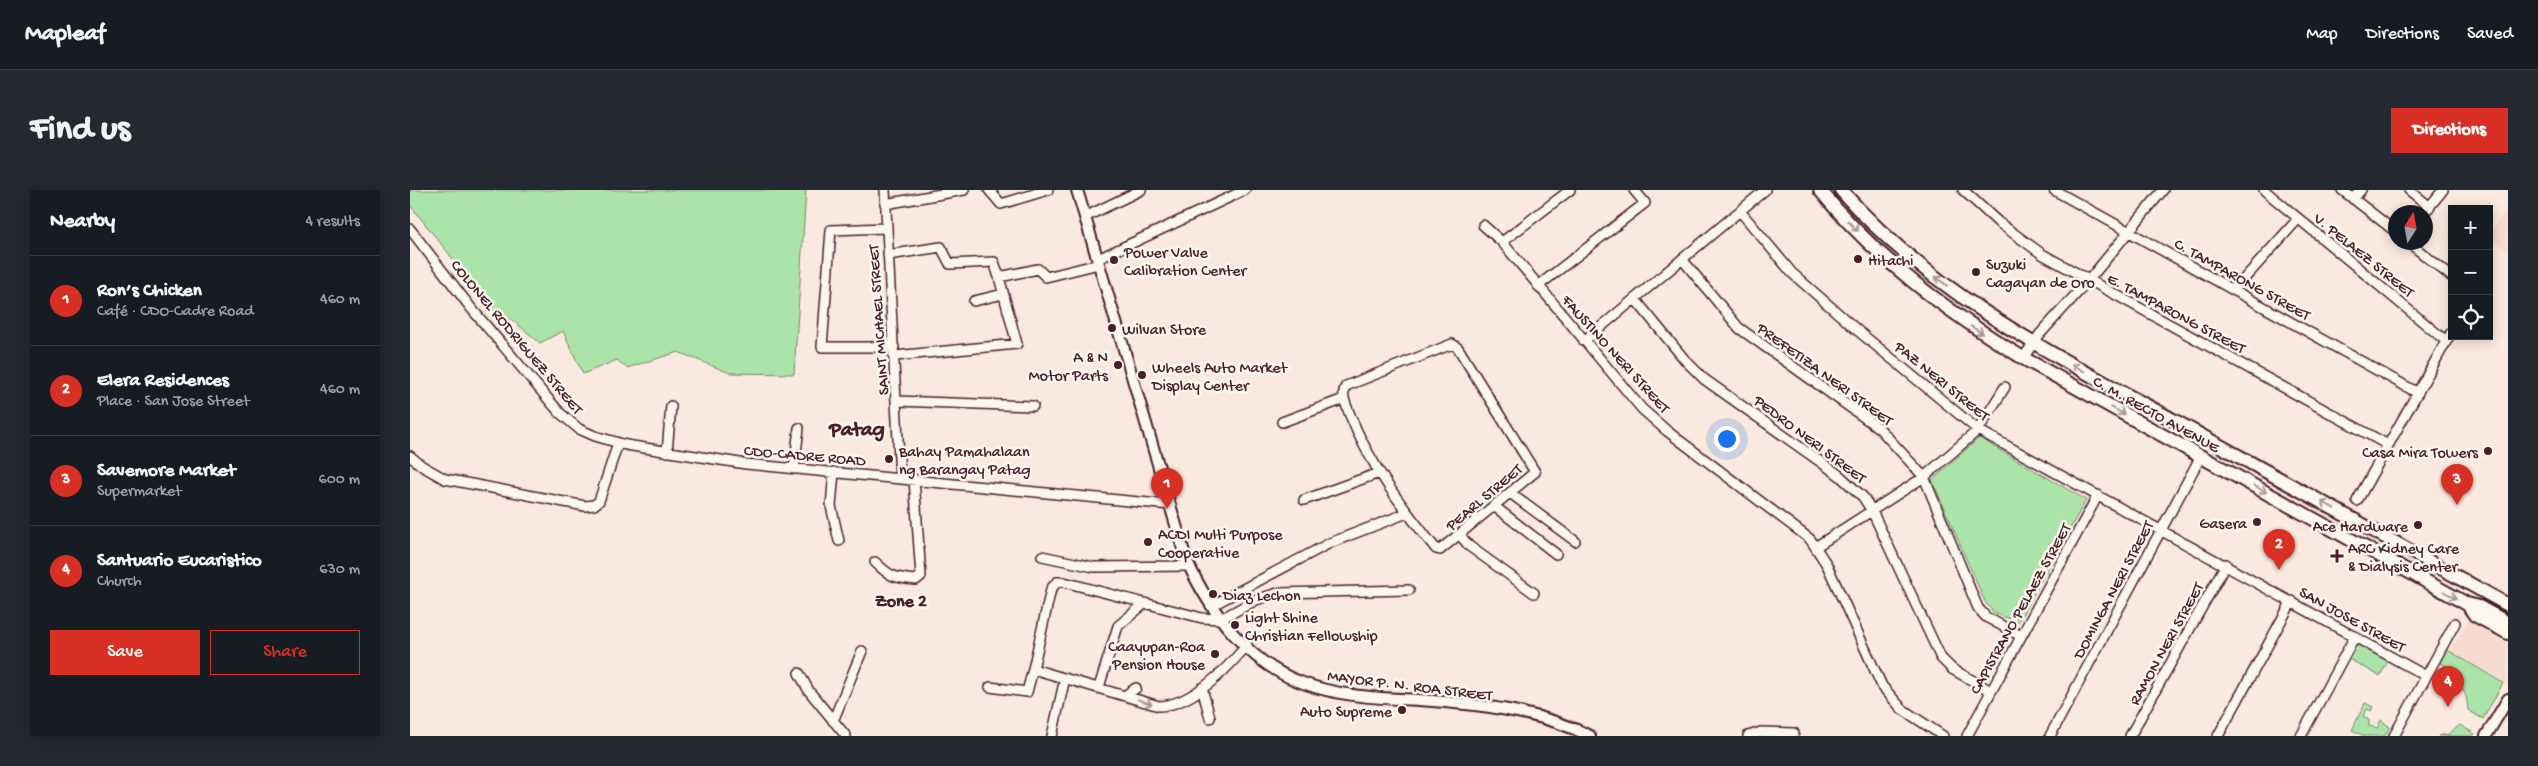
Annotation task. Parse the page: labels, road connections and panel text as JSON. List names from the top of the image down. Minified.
{"streets":{"highway":["C. M. RECTO AVENUE"],"main road":["MAYOR P. N. ROA STREET"],"street":["V. PELAEZ STREET","C. TAMPARONG STREET","E. TAMPARONG STREET","SAINT MICHAEL STREET","COLONEL RODRIGUEZ STREET","FAUSTINO NERI STREET","PREFETIZA NERI STREET","PAZ NERI STREET","PEDRO NERI STREET","CDO-CADRE ROAD","PEARL STREET","DOMINGA NERI STREET","CAPISTRANO PELAEZ STREET","SAN JOSE STREET","RAMON NERI STREET"]},"crossings":[["SAINT MICHAEL STREET","CDO-CADRE ROAD"],["COLONEL RODRIGUEZ STREET","CDO-CADRE ROAD"],["PREFETIZA NERI STREET","CAPISTRANO PELAEZ STREET"],["PAZ NERI STREET","DOMINGA NERI STREET"],["PAZ NERI STREET","CAPISTRANO PELAEZ STREET"],["PAZ NERI STREET","SAN JOSE STREET"],["C. M. RECTO AVENUE","DOMINGA NERI STREET"],["PEDRO NERI STREET","CAPISTRANO PELAEZ STREET"],["CDO-CADRE ROAD","MAYOR P. N. ROA STREET"],["DOMINGA NERI STREET","SAN JOSE STREET"],["SAN JOSE STREET","RAMON NERI STREET"]],"districts":["Patag","Zone 2"],"places":{"other":["Hitachi","Power Valve Calibration Center","Suzuki Cagayan de Oro","Wilvan Store","A & N Motor Parts","Wheels Auto Market Display Center","Casa Mira Towers","Bahay Pamahalaan ng Barangay Patag","Gasera","Ace Hardware","ACDI Multi Purpose Cooperative","Diaz Lechon","Light Shine Christian Fellowship","Caayupan-Roa Pension House","Auto Supreme"],"health":["ARC Kidney Care & Dialysis Center"]},"north":"top","page":{"header":"Mapleaf","nav":["Map","Directions","Saved"],"buttons":["Directions",["Save","Share"]],"title":"Find us","heading":["Nearby","4 results"],"map_buttons":["+","−"],"list":[{"mark":"1","name":"Ron’s Chicken","note":"Café · CDO-Cadre Road","value":"460 m"},{"mark":"2","name":"Elera Residences","note":"Place · San Jose Street","value":"460 m"},{"mark":"3","name":"Savemore Market","note":"Supermarket","value":"600 m"},{"mark":"4","name":"Santuario Eucaristico","note":"Church","value":"630 m"}],"pins":["3","1","2","4"]}}
